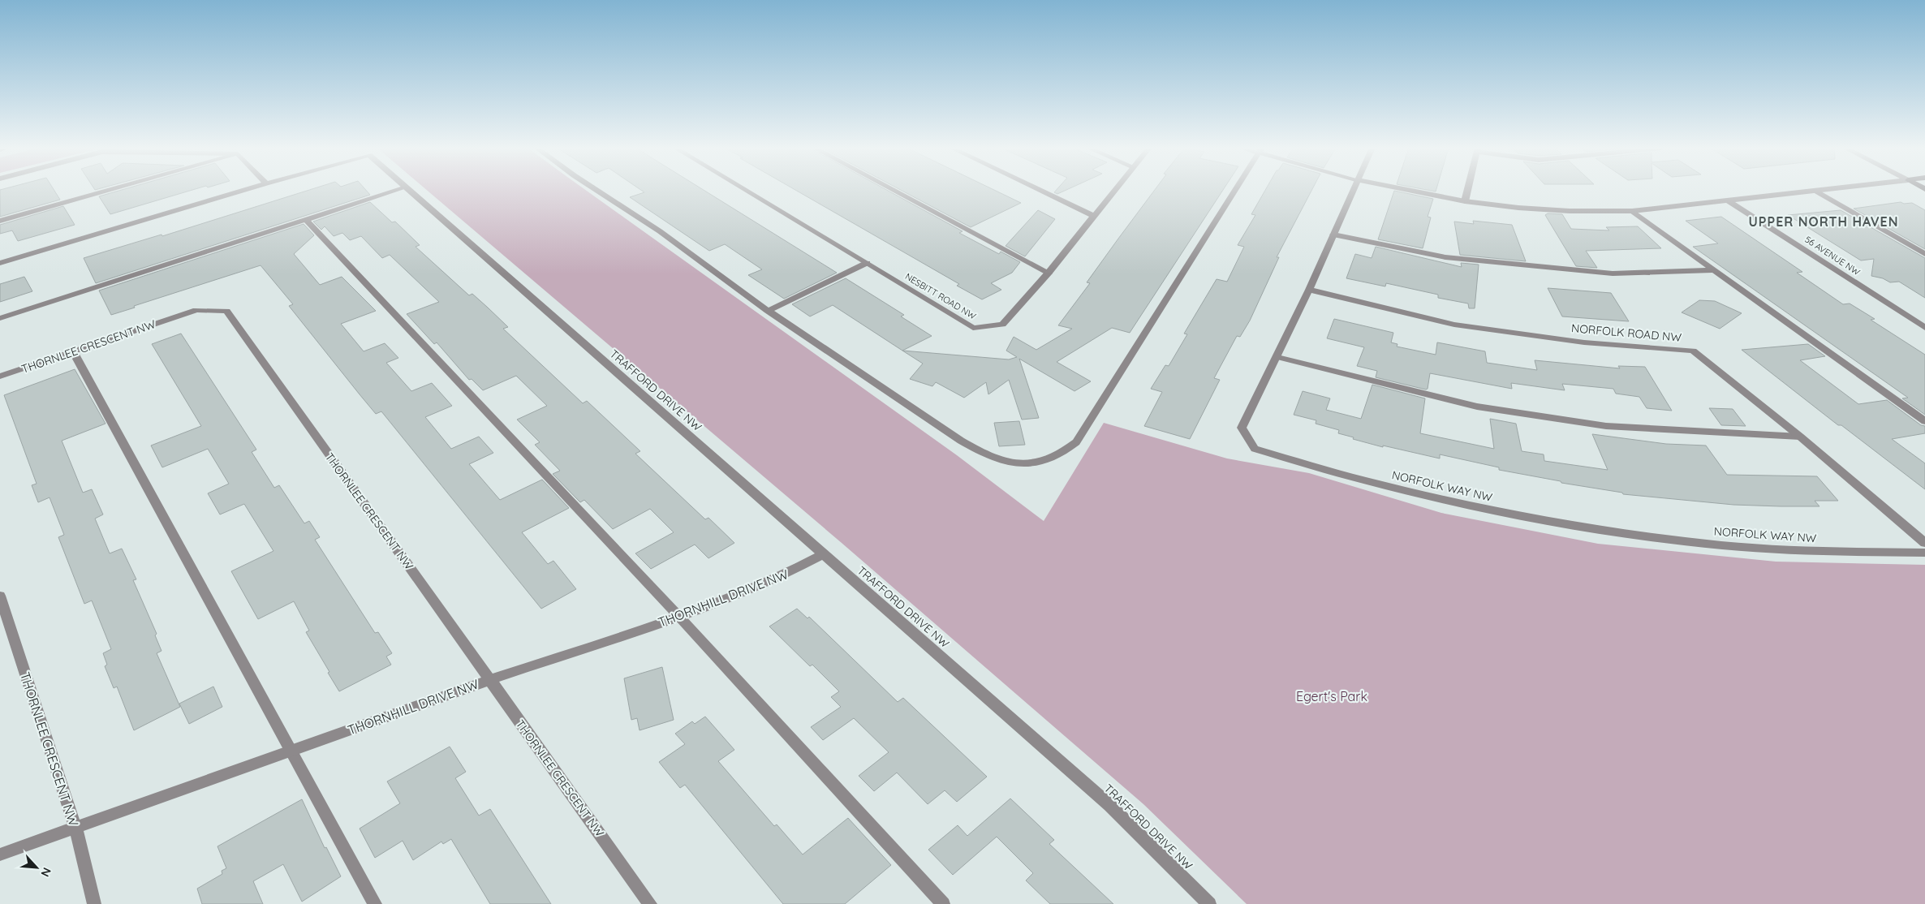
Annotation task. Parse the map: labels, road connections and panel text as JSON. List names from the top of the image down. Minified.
{"streets":{"street":["56 AVENUE NW","NESBITT ROAD NW","NORFOLK ROAD NW","THORNLEE CRESCENT NW","TRAFFORD DRIVE NW","NORFOLK WAY NW","THORNHILL DRIVE NW"]},"crossings":[["NORFOLK ROAD NW","NORFOLK WAY NW"],["THORNLEE CRESCENT NW","THORNHILL DRIVE NW"],["TRAFFORD DRIVE NW","THORNHILL DRIVE NW"]],"districts":["UPPER NORTH HAVEN"],"parks":["Egert's Park"],"north":"bottom right"}
